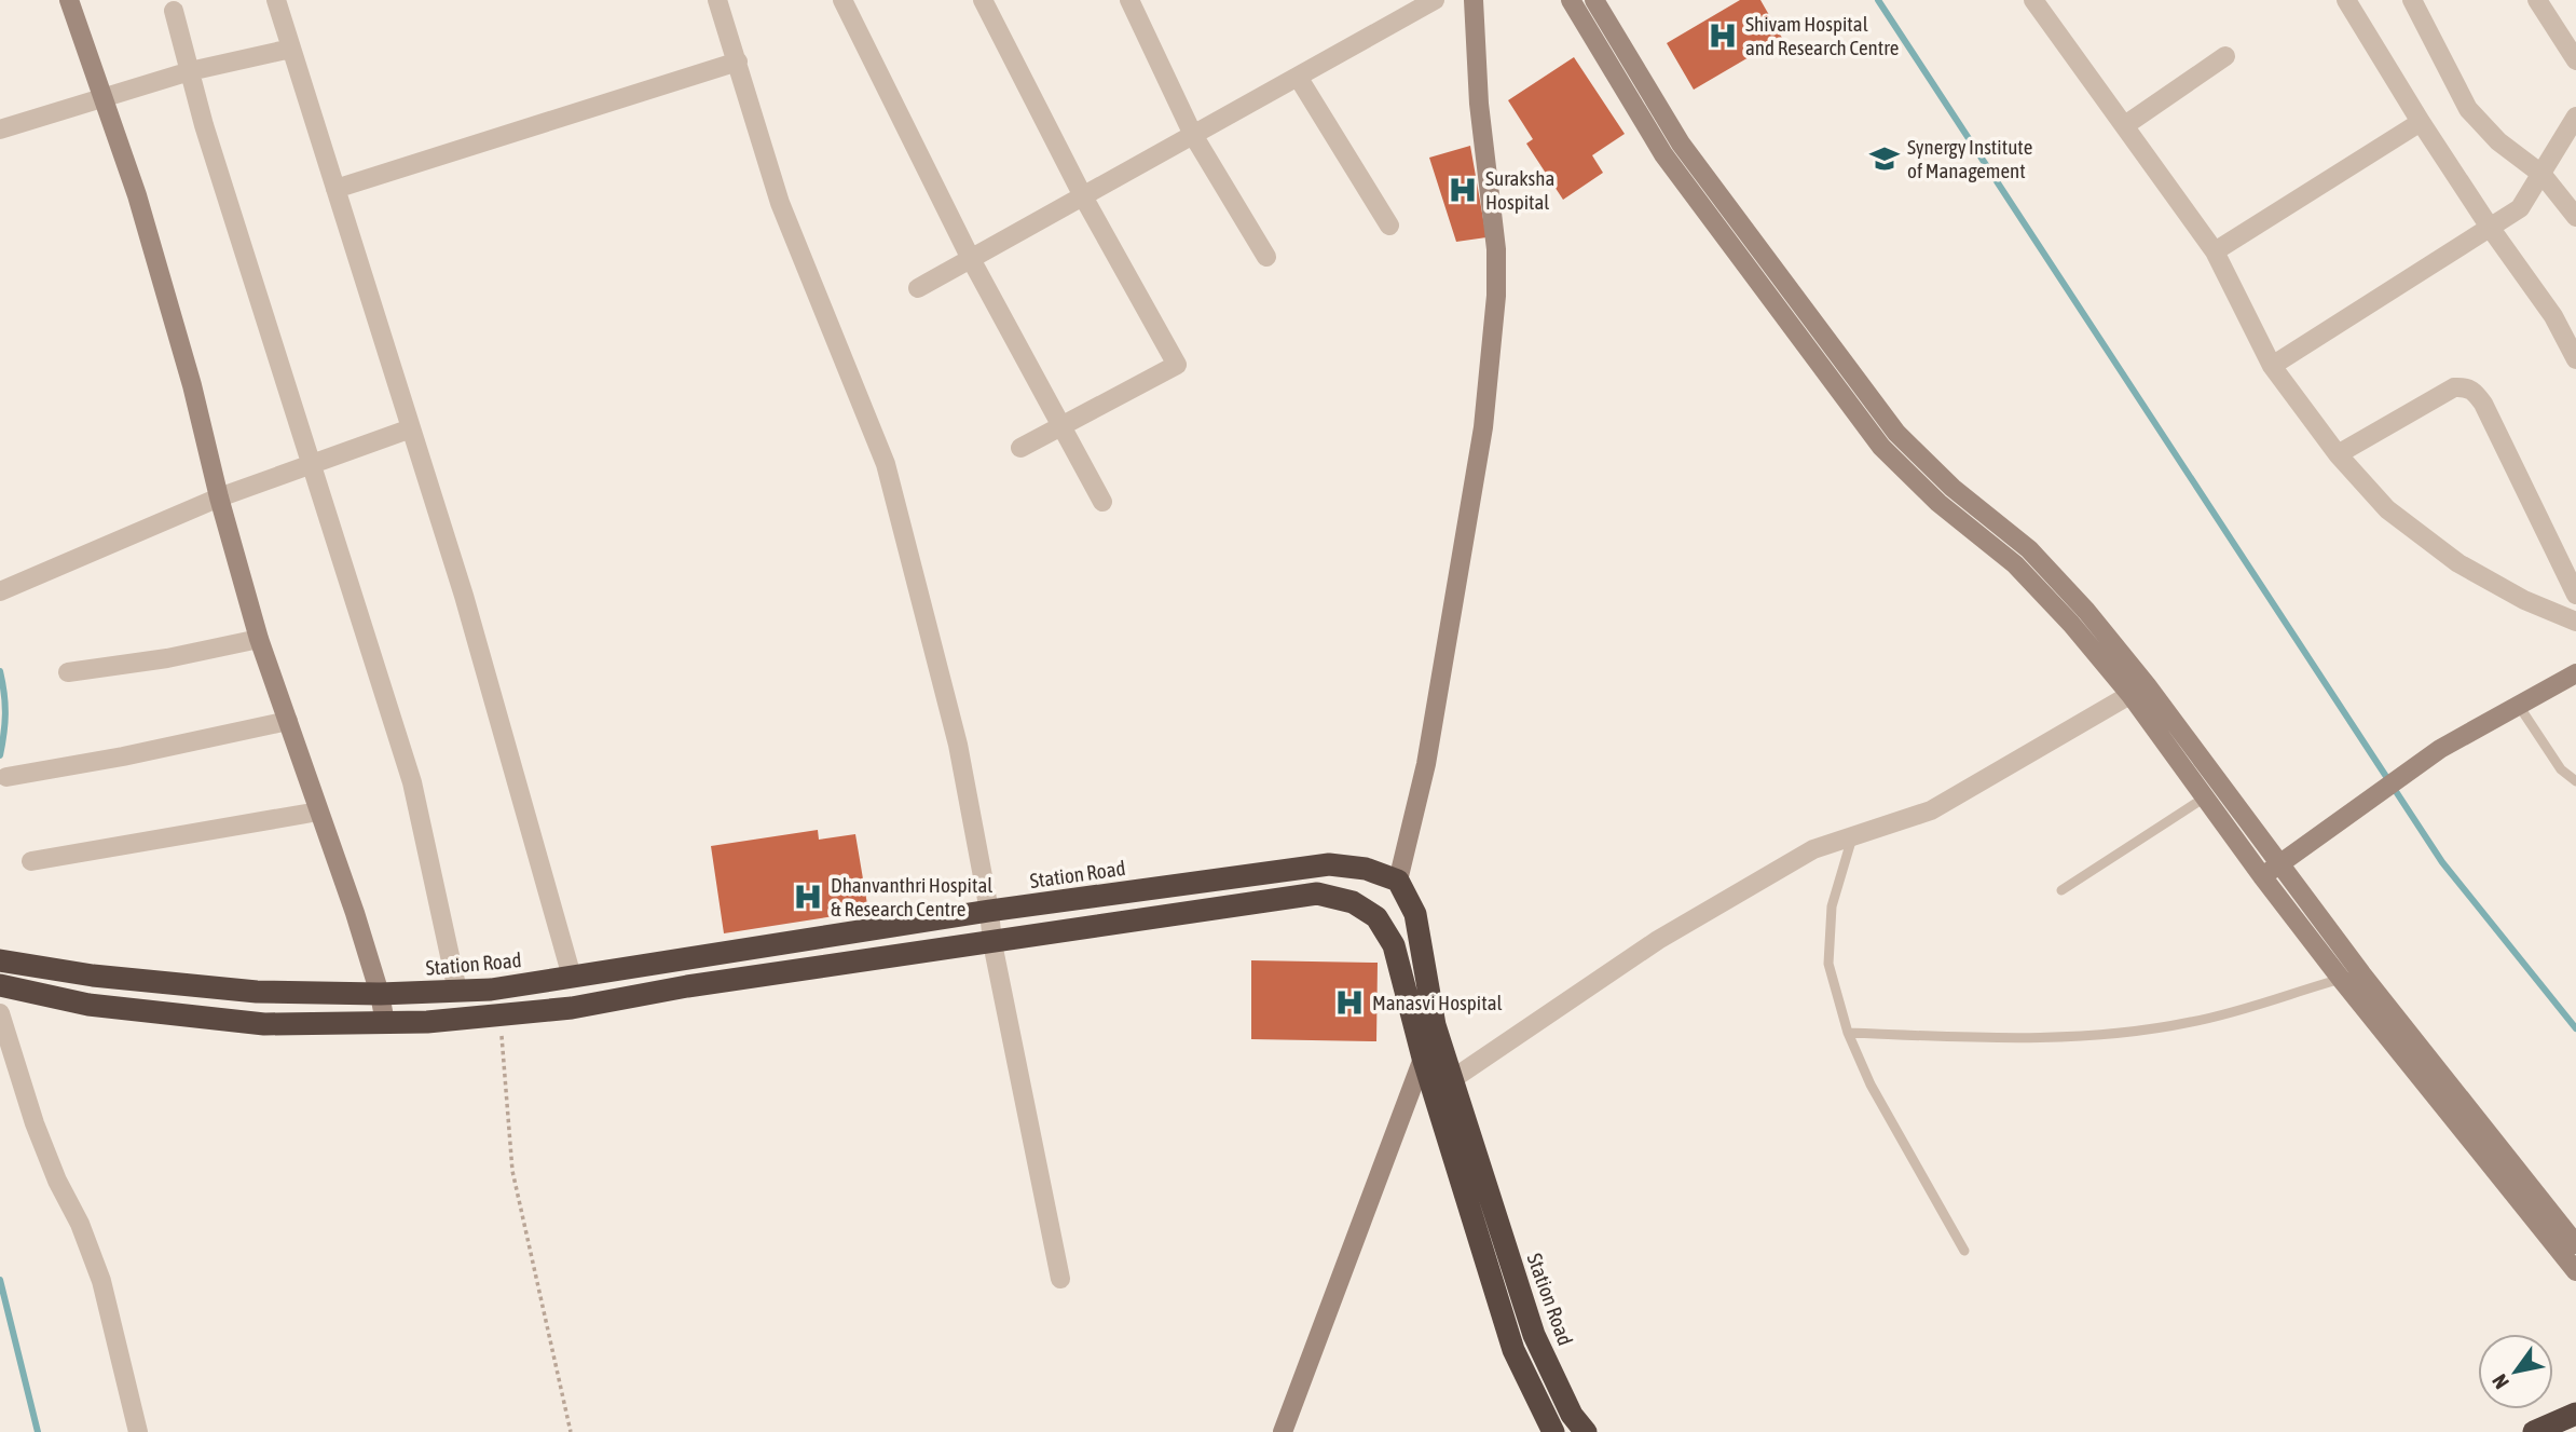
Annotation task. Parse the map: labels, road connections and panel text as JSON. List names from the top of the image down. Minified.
{"streets":{"highway":["Station Road"]},"places":{"hospital":["Shivam Hospital and Research Centre","Suraksha Hospital","Dhanvanthri Hospital & Research Centre","Manasvi Hospital"],"school or university":["Synergy Institute of Management"]},"north":"bottom left"}
